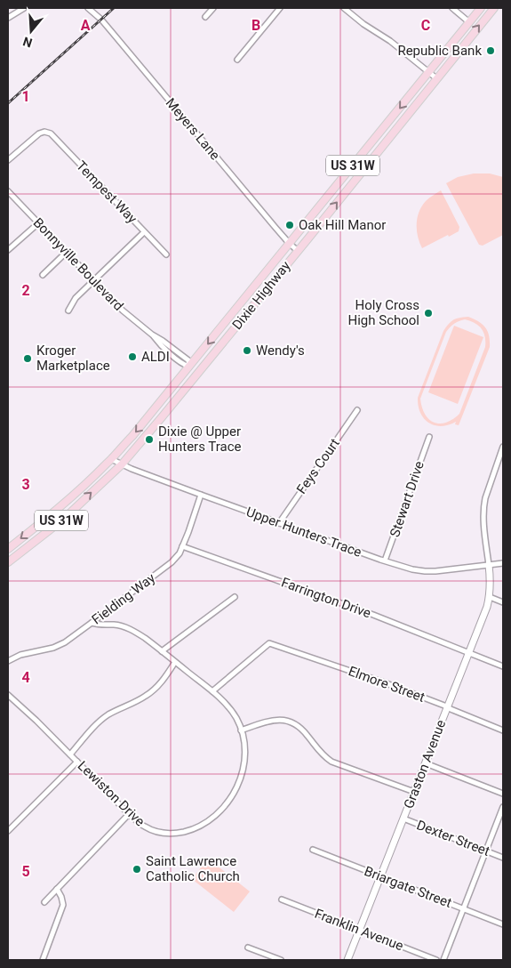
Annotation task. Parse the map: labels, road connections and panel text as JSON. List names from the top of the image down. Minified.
{"streets":{"main road":["US 31W","Dixie Highway"],"street":["Meyers Lane","Tempest Way","Bonnyville Boulevard","Feys Court","Stewart Drive","Upper Hunters Trace","Farrington Drive","Fielding Way","Elmore Street","Graston Avenue","Lewiston Drive","Dexter Street","Briargate Street","Franklin Avenue"]},"crossings":[["Meyers Lane","Dixie Highway"],["Bonnyville Boulevard","Dixie Highway"],["Dixie Highway","Upper Hunters Trace"],["Feys Court","Upper Hunters Trace"],["Stewart Drive","Upper Hunters Trace"],["Upper Hunters Trace","Fielding Way"],["Upper Hunters Trace","Graston Avenue"],["Farrington Drive","Fielding Way"],["Farrington Drive","Graston Avenue"],["Fielding Way","Lewiston Drive"],["Elmore Street","Graston Avenue"],["Elmore Street","Lewiston Drive"],["Graston Avenue","Dexter Street"],["Graston Avenue","Briargate Street"],["Graston Avenue","Franklin Avenue"]],"places":["Republic Bank","Oak Hill Manor","Holy Cross High School","Wendy's","ALDI","Kroger Marketplace","Dixie @ Upper Hunters Trace","Saint Lawrence Catholic Church"],"north":"bottom","grid":{"columns":["A","B","C"],"rows":["1","2","3","4","5"]}}
